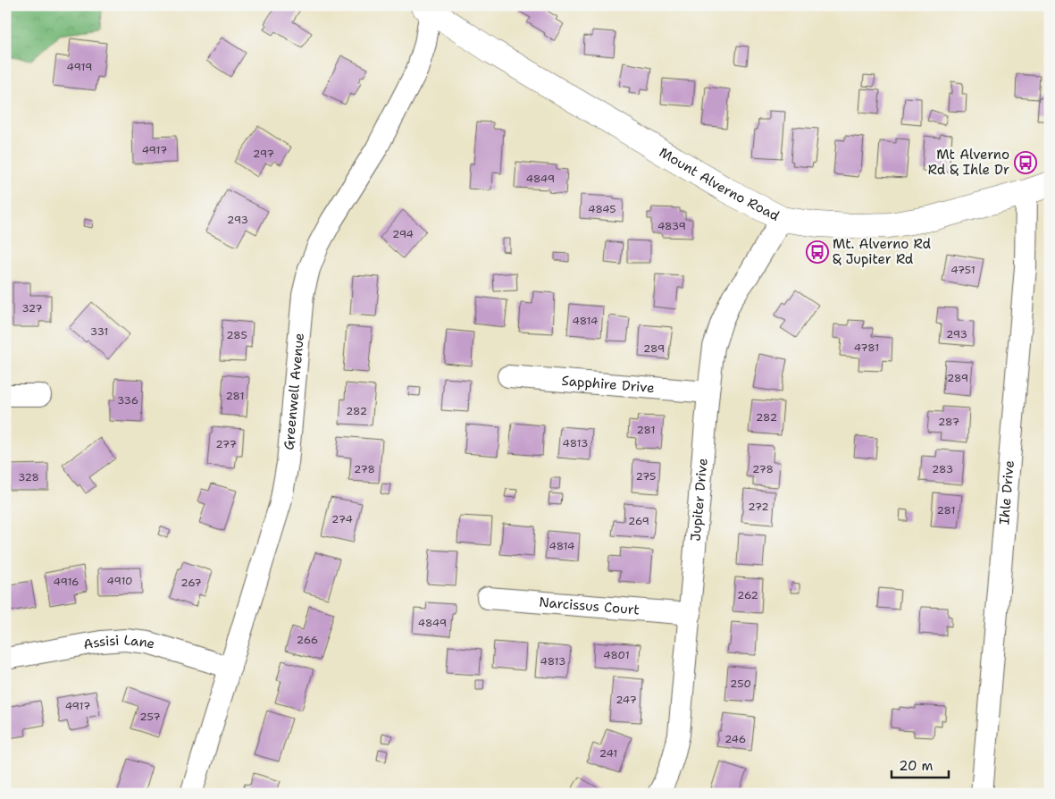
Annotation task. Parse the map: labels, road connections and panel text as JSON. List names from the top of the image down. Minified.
{"streets":{"street":["Mount Alverno Road","Sapphire Drive","Greenwell Avenue","Ihle Drive","Jupiter Drive","Narcissus Court","Assisi Lane"]},"crossings":[["Mount Alverno Road","Greenwell Avenue"],["Mount Alverno Road","Ihle Drive"],["Mount Alverno Road","Jupiter Drive"],["Sapphire Drive","Jupiter Drive"],["Greenwell Avenue","Assisi Lane"],["Jupiter Drive","Narcissus Court"]],"places":{"bus stop":["Mt Alverno Rd & Ihle Dr","Mt. Alverno Rd & Jupiter Rd"]},"house_numbers":["4919","4917","297","4849","4845","293","4839","294","4751","327","4814","331","293","285","4781","289","289","281","336","282","282","287","281","4813","277","278","278","283","275","328","272","281","274","269","4814","4910","4916","267","262","4849","266","4801","4813","250","247","4917","257","246","241"],"scale_bar":"20 m"}
